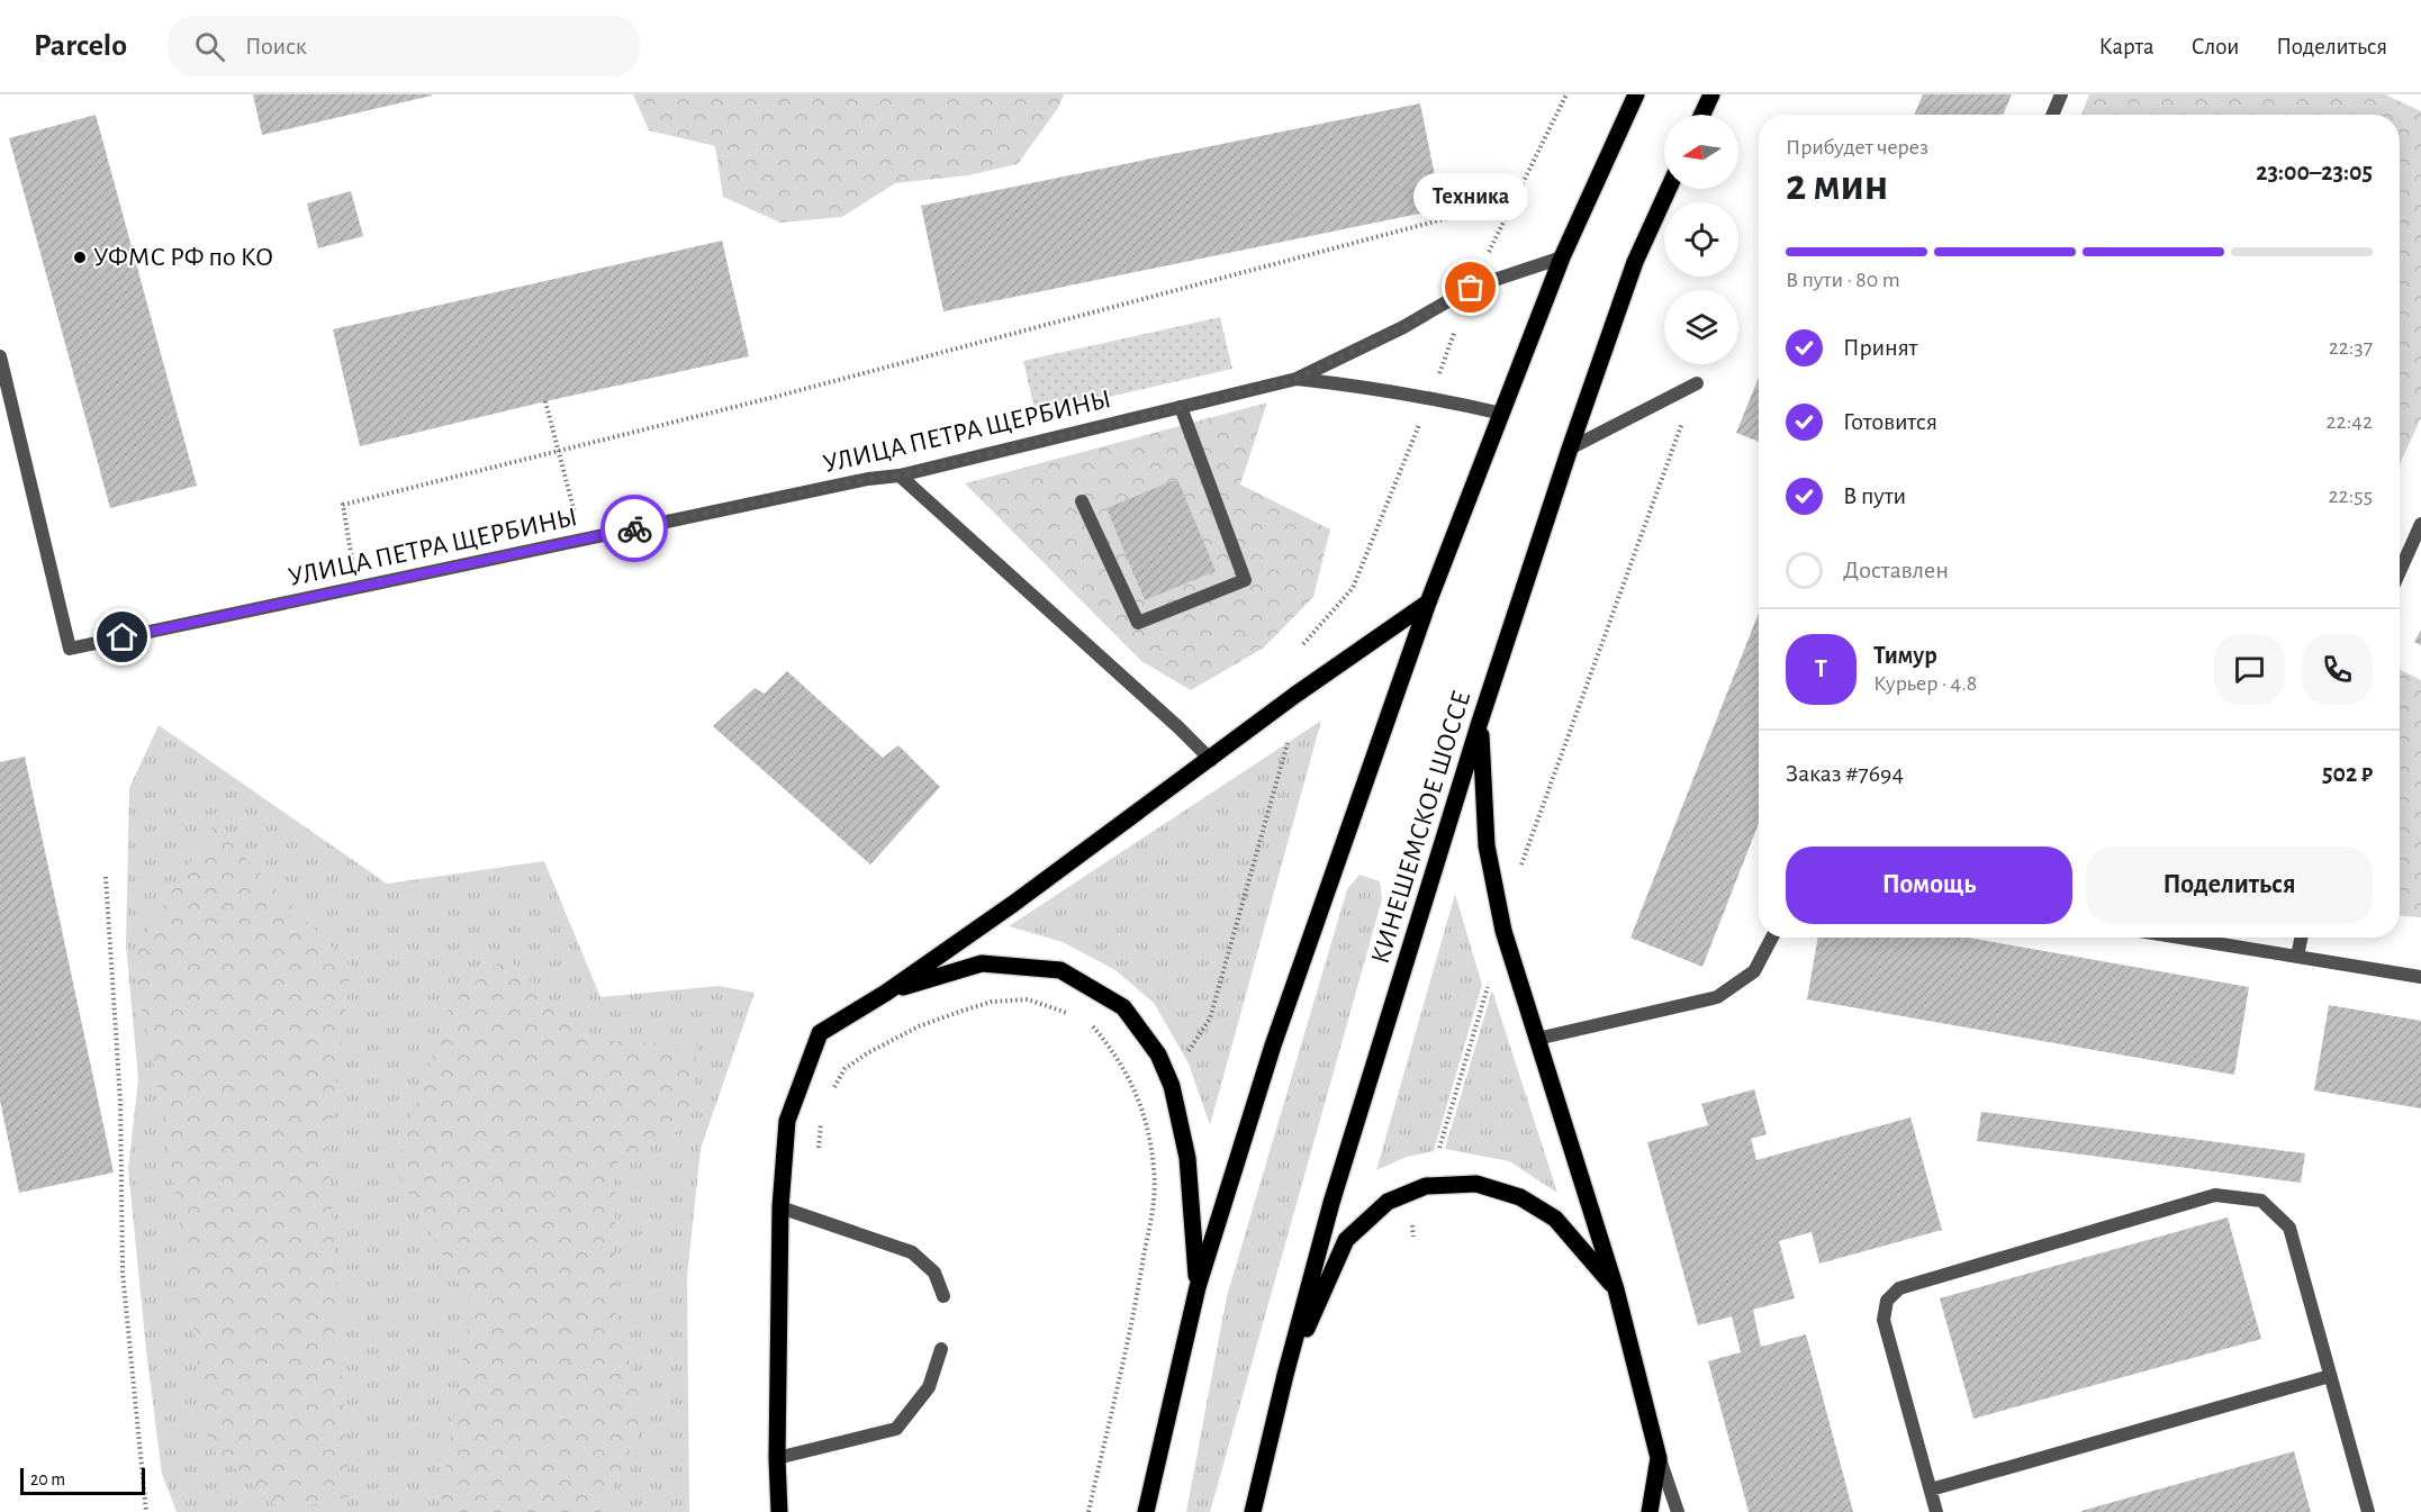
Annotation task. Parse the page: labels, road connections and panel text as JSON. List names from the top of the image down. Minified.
{"streets":{"main road":["КИНЕШЕМСКОЕ ШОССЕ"],"street":["УЛИЦА ПЕТРА ЩЕРБИНЫ"]},"places":["УФМС РФ по КО","Техника"],"scale_bar":"20 m","north":"left","page":{"header":"Parcelo","search":"Поиск","nav":["Карта","Слои","Поделиться"],"heading":["2 мин","Прибудет через","23:00–23:05"],"panel":["Тимур","Курьер · 4.8","Заказ #7694","502 ₽"],"bubble":"Техника","bar":"В пути · 80 m","list":[["Принят","22:37"],["Готовится","22:42"],["В пути","22:55"],"Доставлен"],"round":"Т","buttons":["Помощь","Поделиться"],"scale":"20 m"}}
